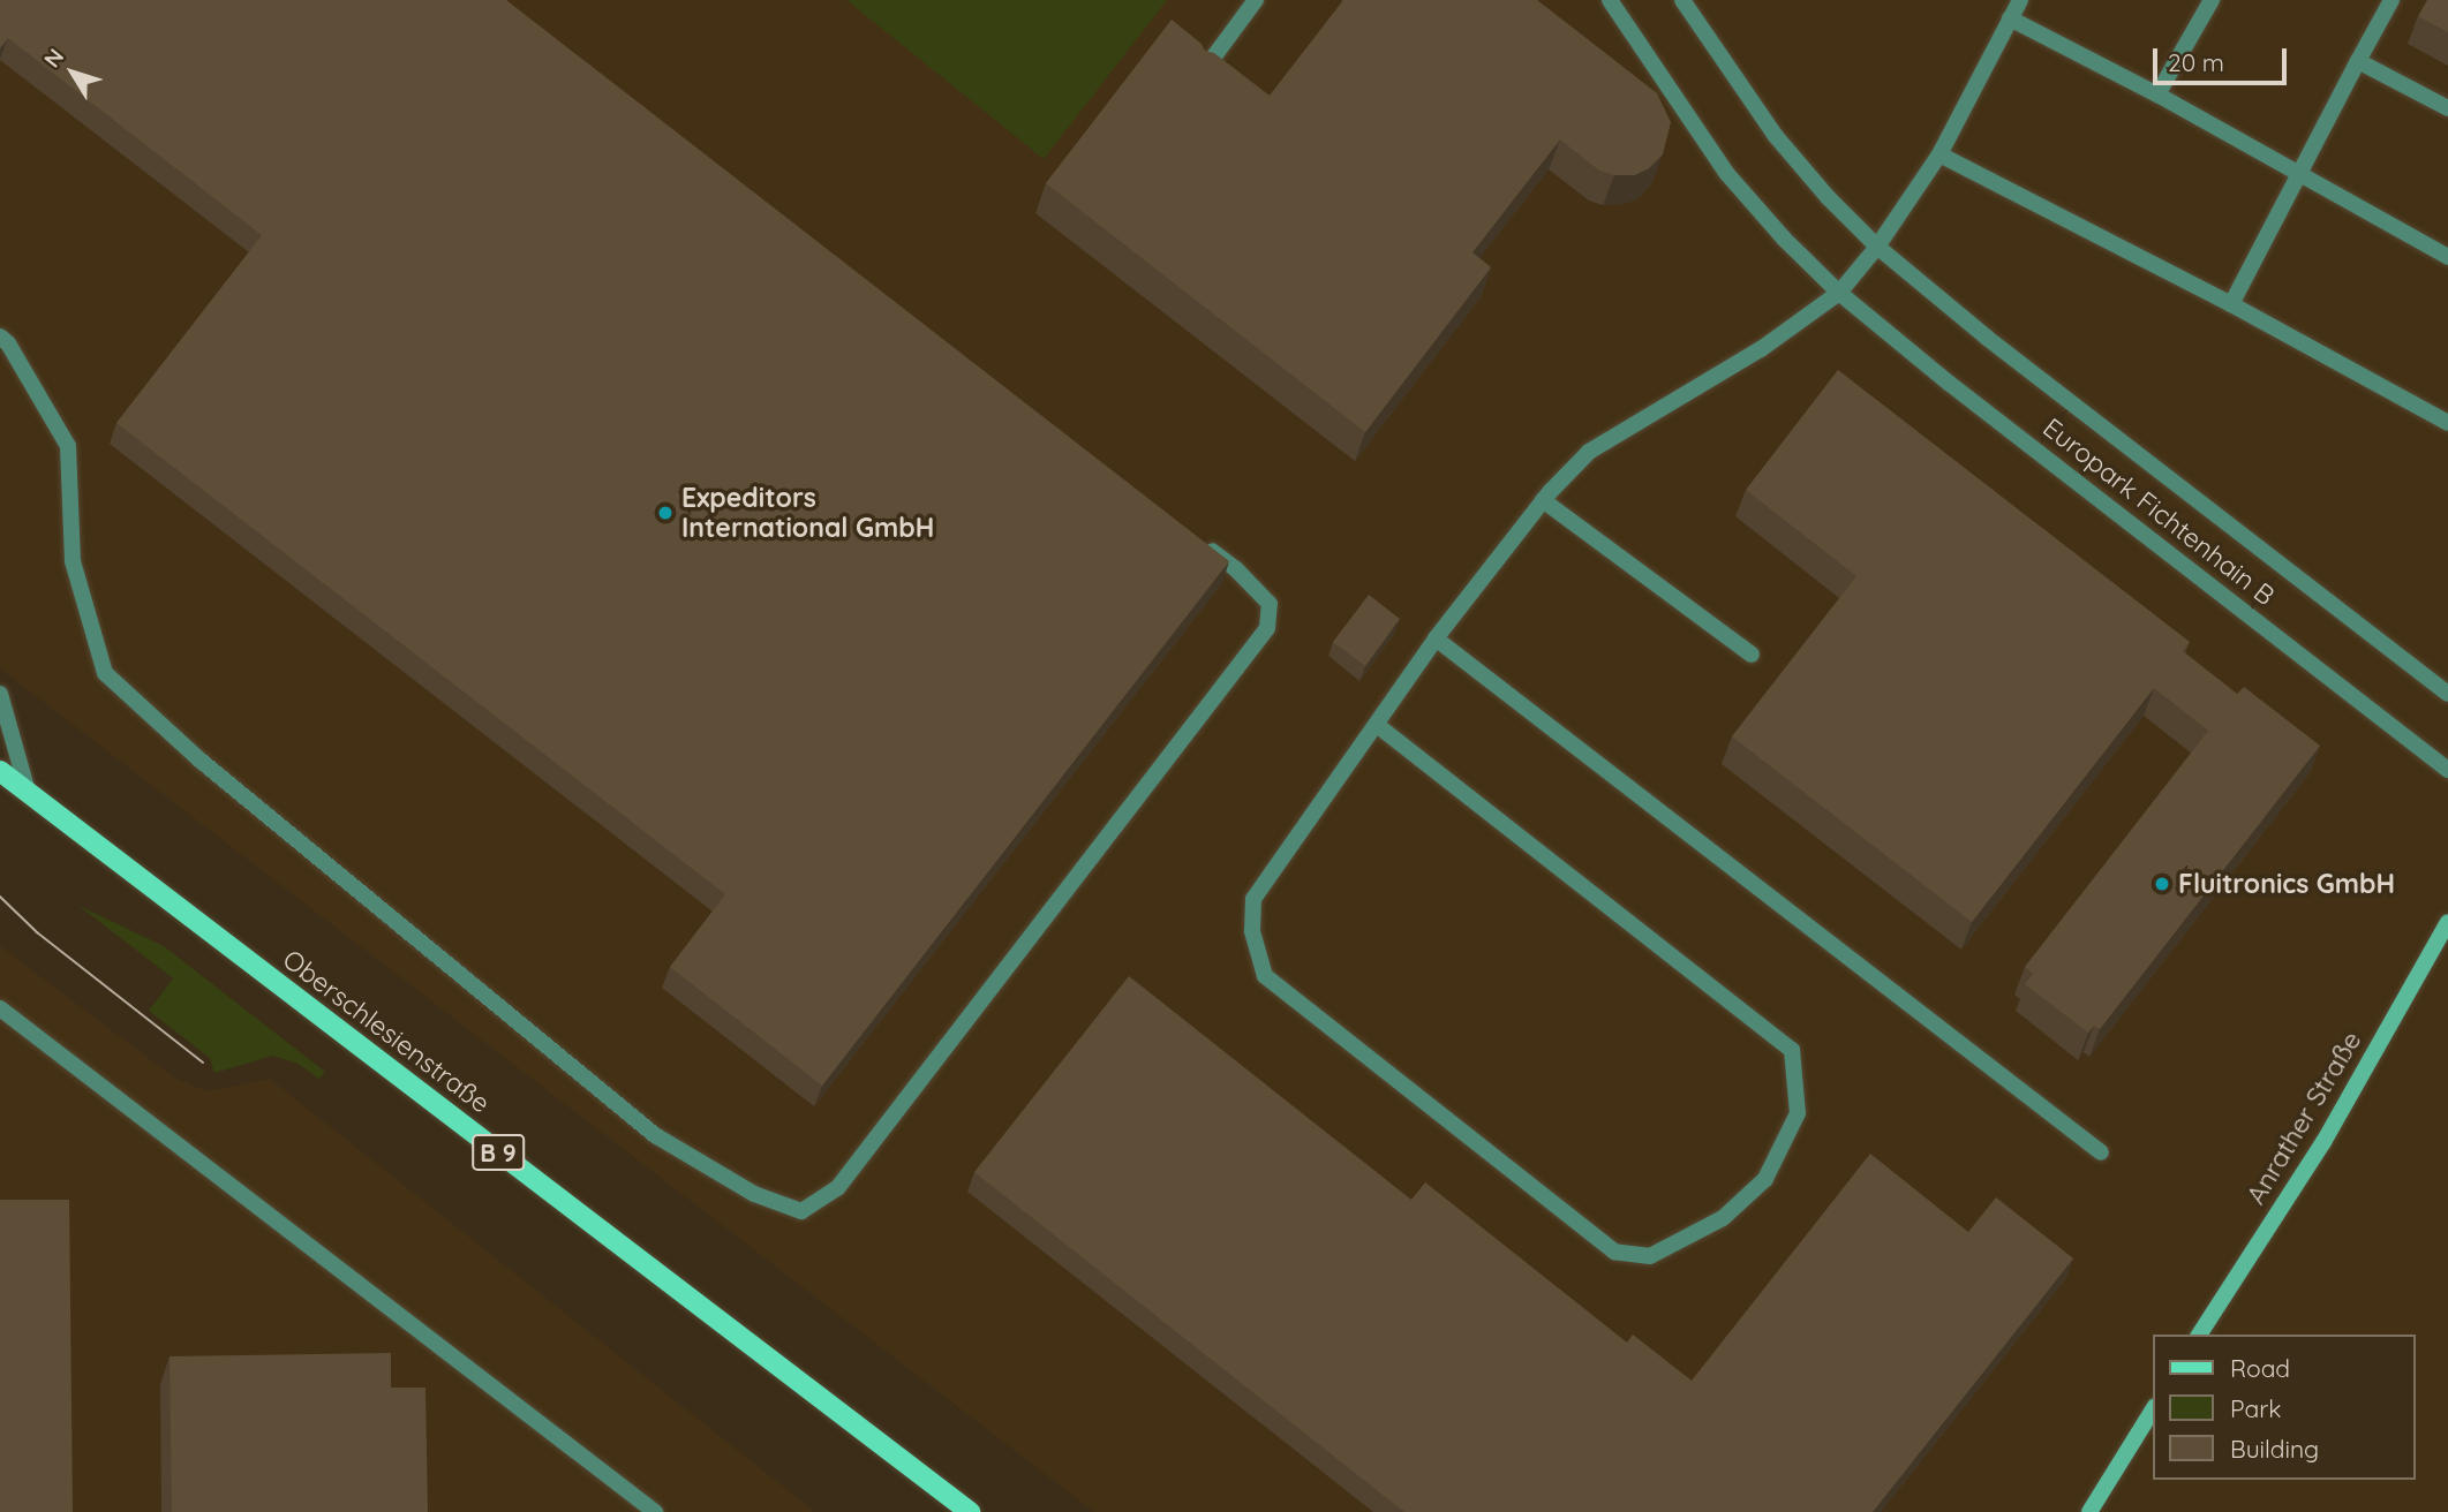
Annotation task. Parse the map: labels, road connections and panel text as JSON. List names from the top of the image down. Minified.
{"streets":{"main road":["Oberschlesienstraße","Anrather Straße","B 9"],"street":["Europark Fichtenhain B"]},"places":["Expeditors International GmbH","Fluitronics GmbH"],"legend":["Road","Park","Building"],"scale_bar":"20 m","north":"top left"}
